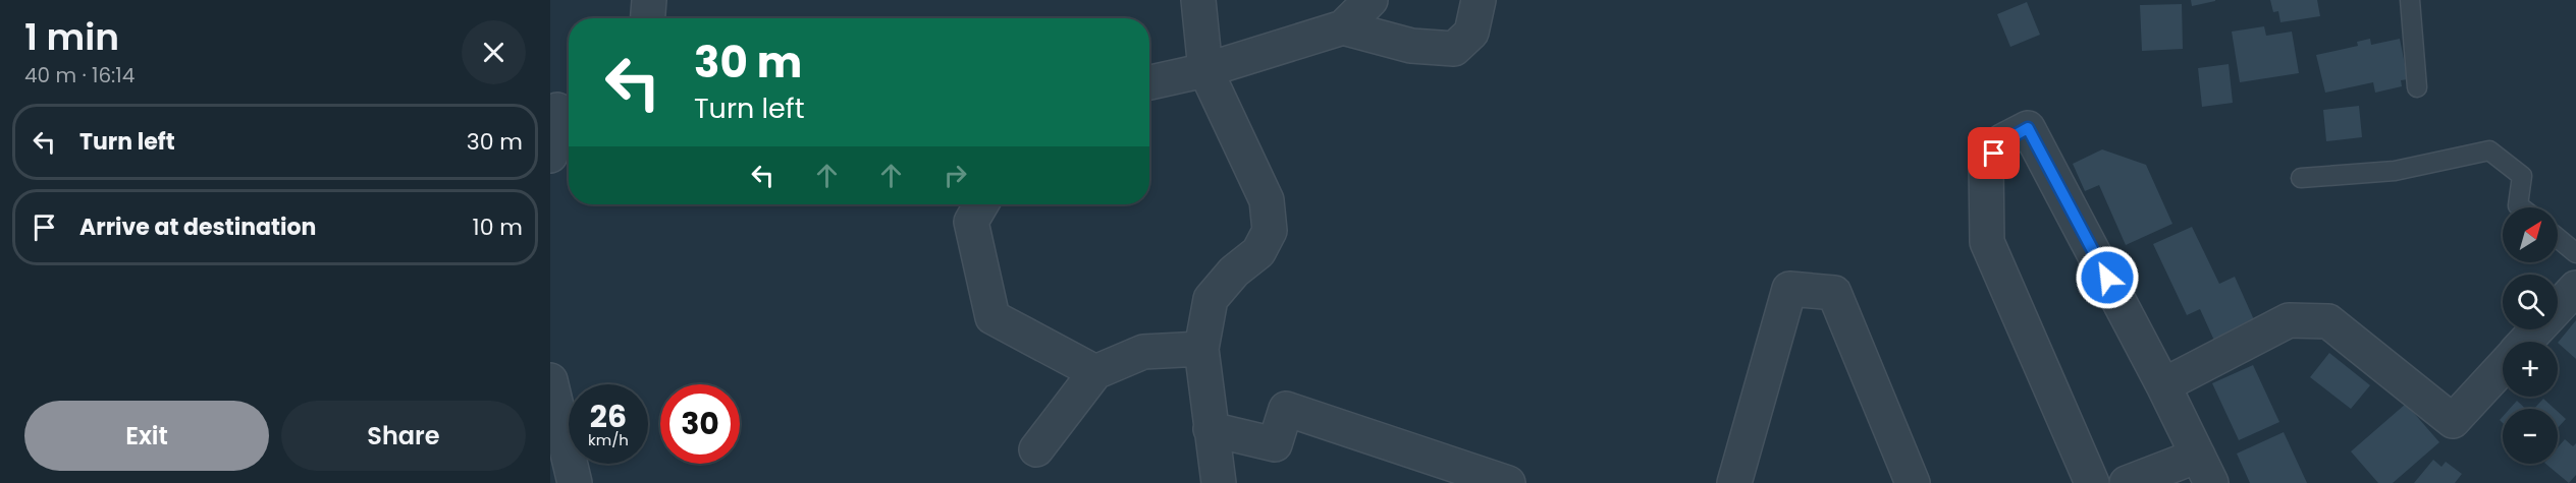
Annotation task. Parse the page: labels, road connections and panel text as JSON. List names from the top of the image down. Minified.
{"north":"top right","page":{"heading":["1 min","40 m · 16:14"],"turn":["30 m","Turn left"],"list":[{"name":"Turn left","value":"30 m"},{"name":"Arrive at destination","value":"10 m"}],"map_buttons":["+","−"],"speed":"26 km/h","limit":"30","buttons":["Exit","Share"]}}
